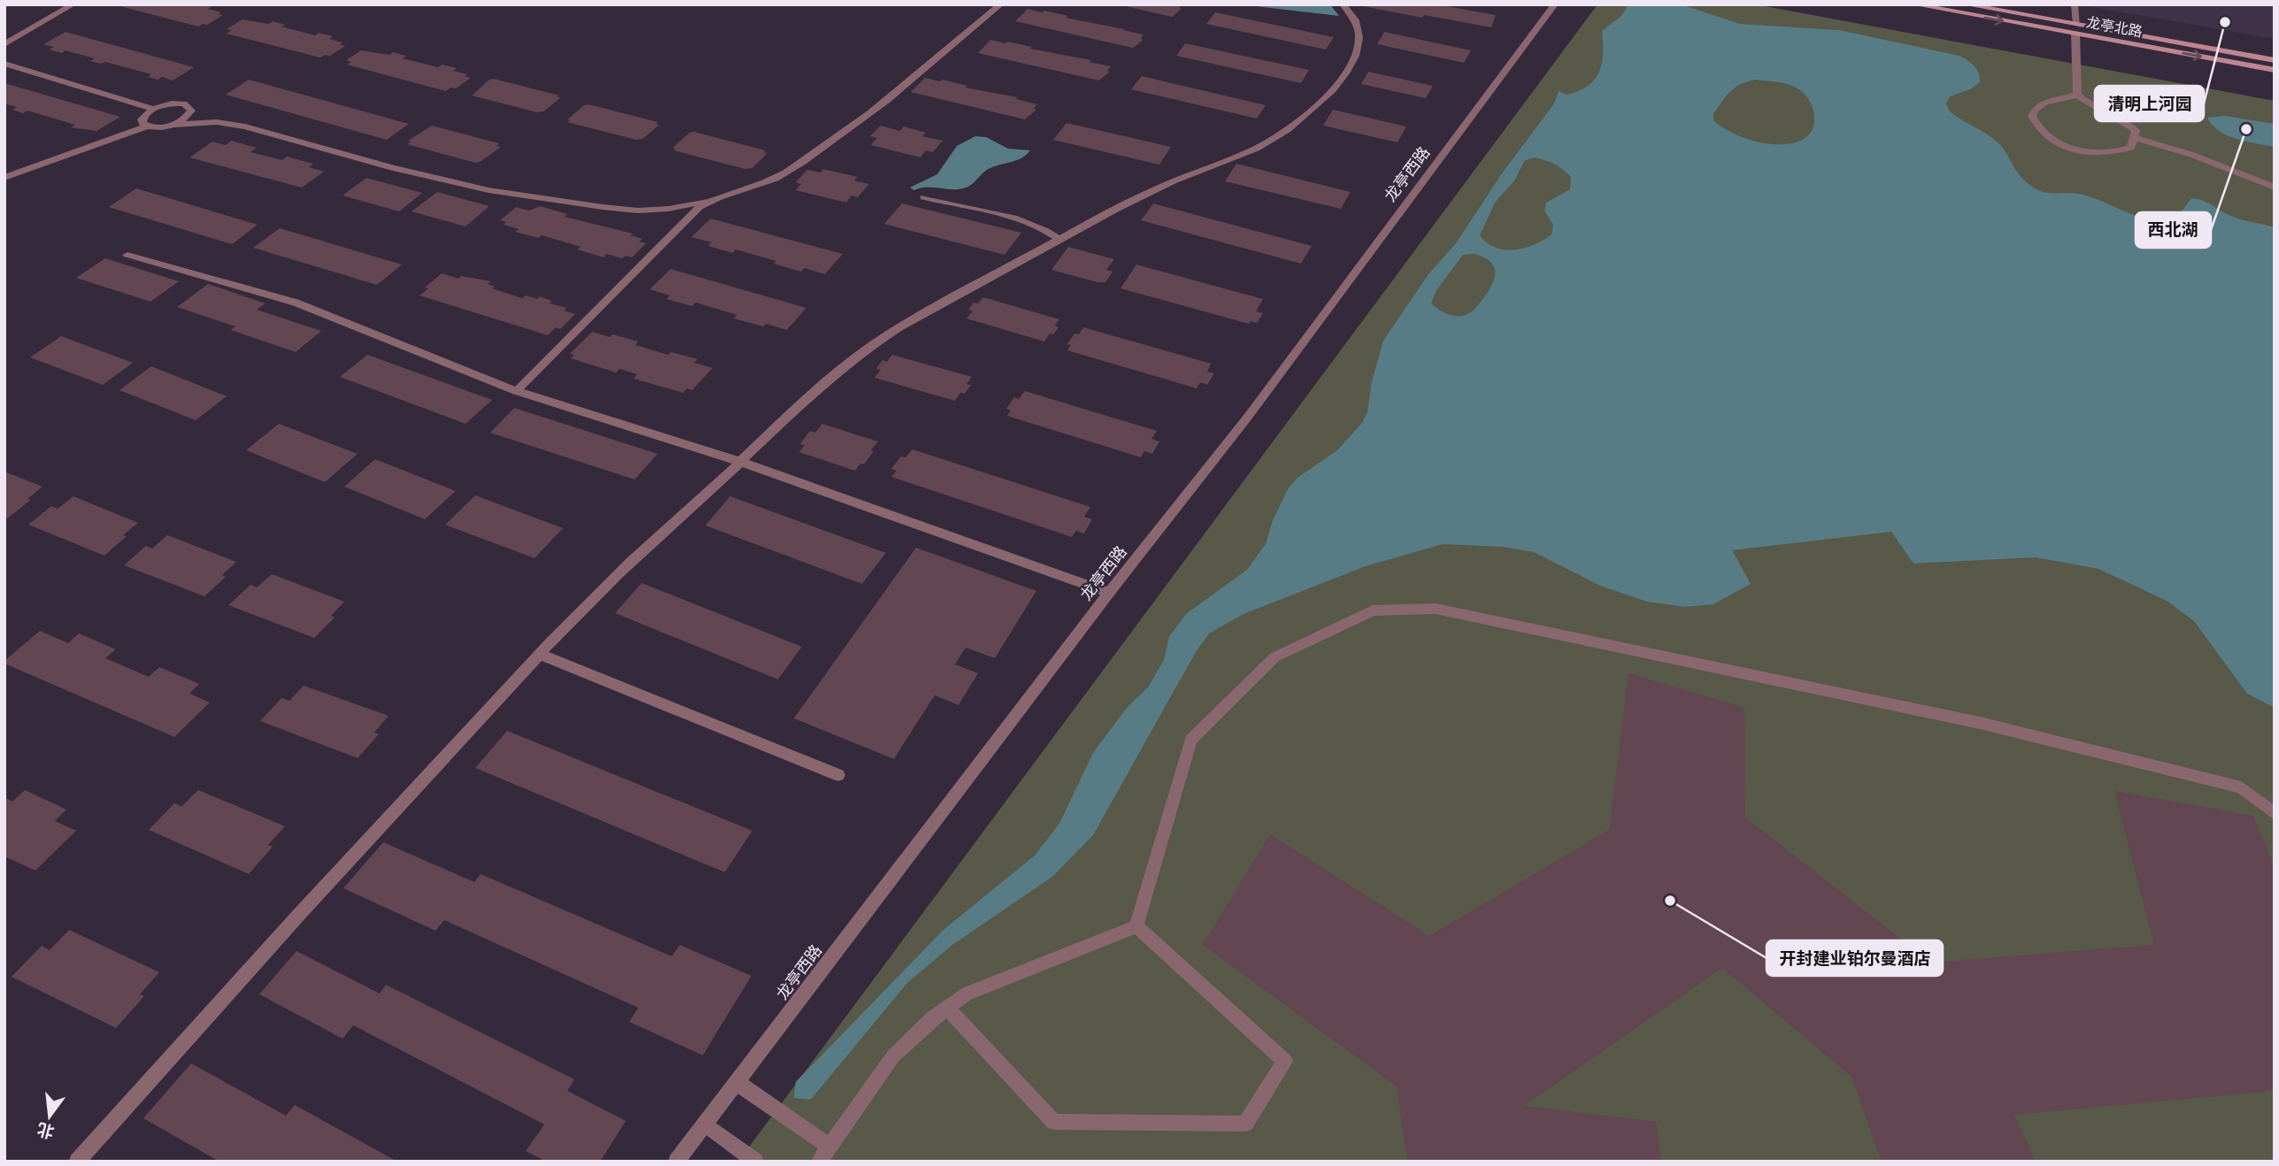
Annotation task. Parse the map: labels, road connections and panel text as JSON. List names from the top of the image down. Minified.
{"streets":{"main road":["龙亭北路"],"street":["龙亭西路"]},"places":["清明上河园","西北湖","开封建业铂尔曼酒店"],"north":"bottom"}
